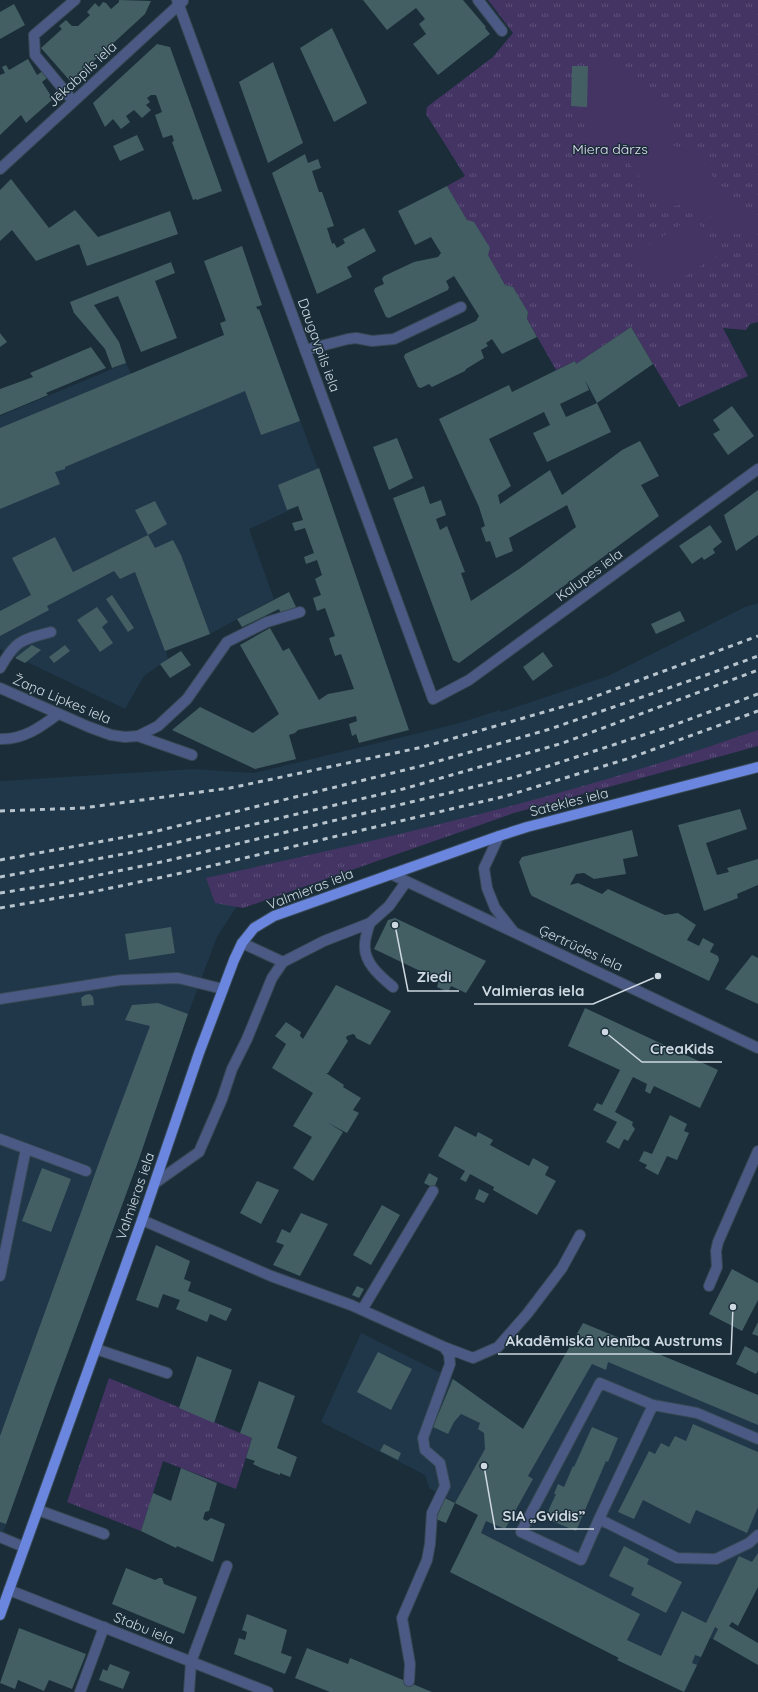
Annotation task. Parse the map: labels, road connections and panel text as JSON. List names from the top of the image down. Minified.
{"streets":{"main road":["Satekles iela","Valmieras iela"],"street":["Jēkabpils iela","Daugavpils iela","Kalupes iela","Žaņa Lipkes iela","Ģertrūdes iela","Stabu iela"]},"crossings":[["Jēkabpils iela","Daugavpils iela"],["Daugavpils iela","Kalupes iela"],["Satekles iela","Valmieras iela"],["Satekles iela","Ģertrūdes iela"],["Valmieras iela","Ģertrūdes iela"],["Valmieras iela","Stabu iela"]],"parks":["Miera dārzs"],"places":["Ziedi","Valmieras iela","CreaKids","Akadēmiskā vienība Austrums","SIA „Gvidis”"]}
